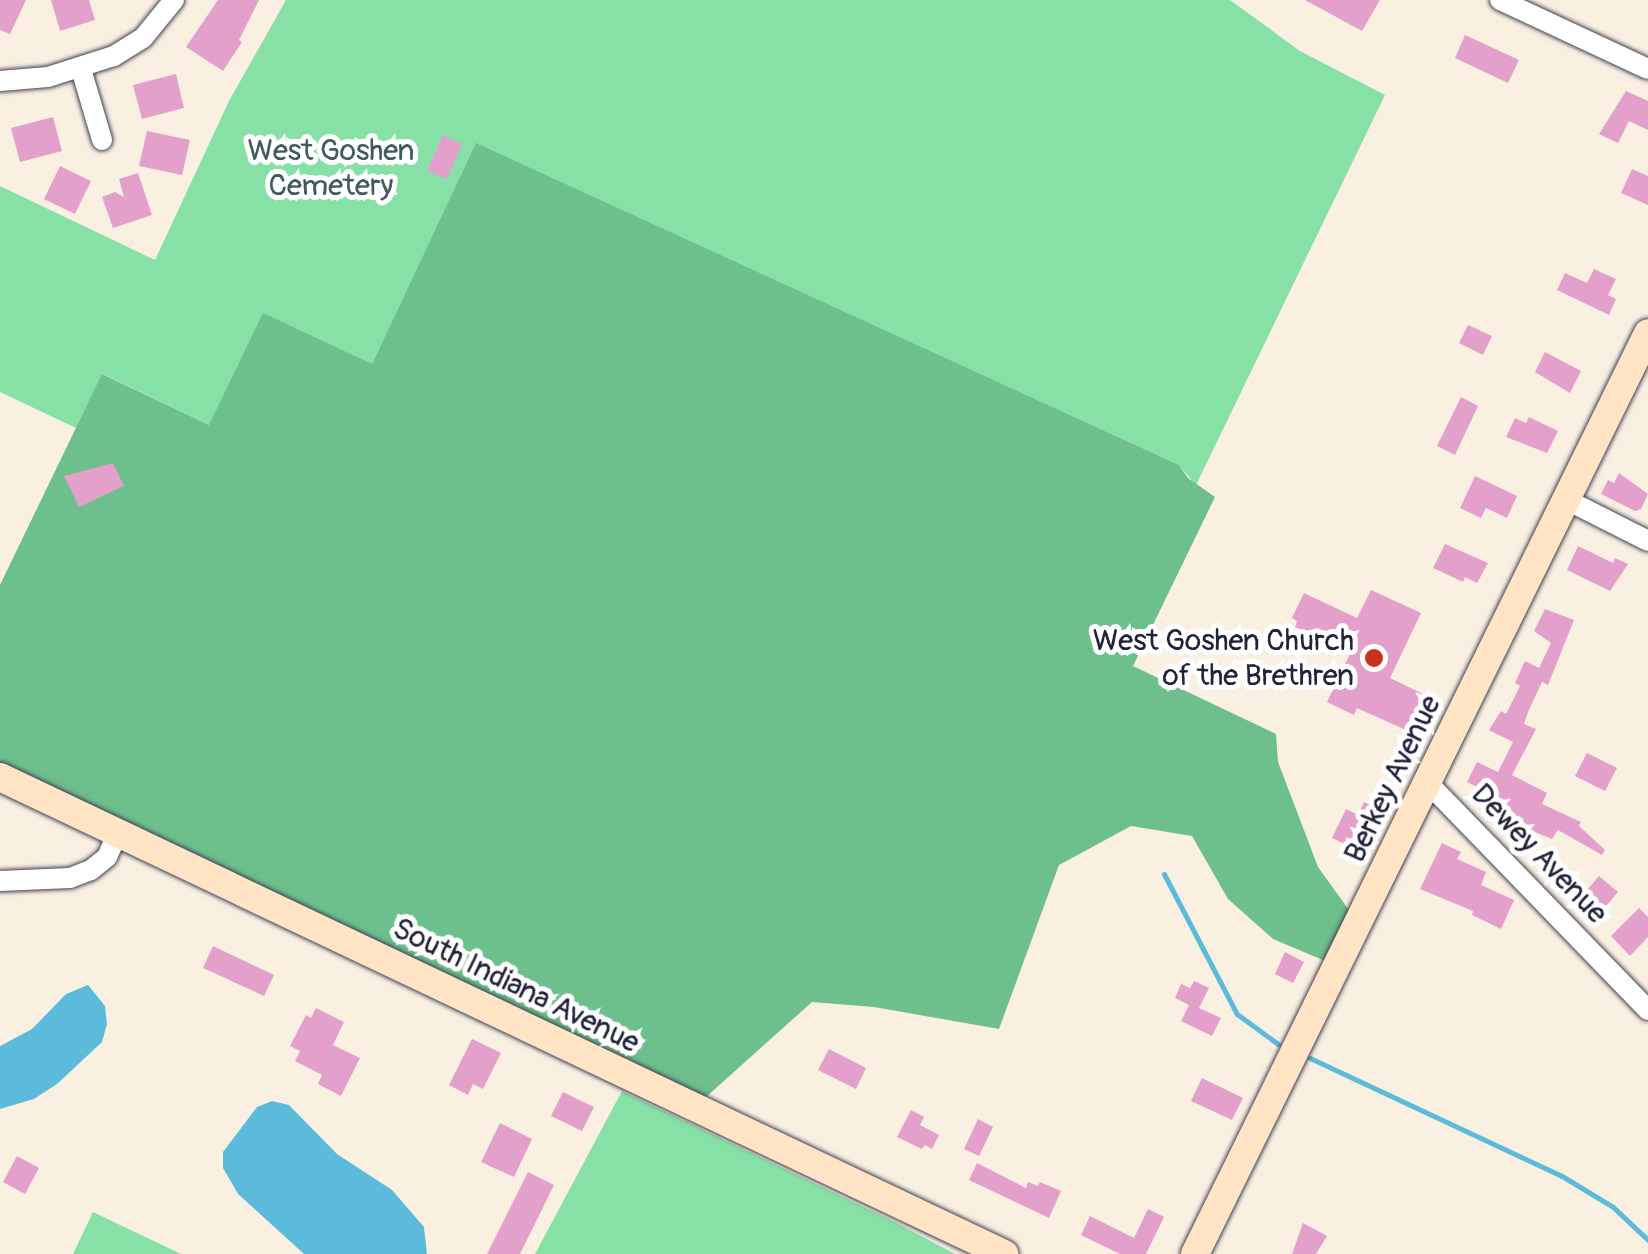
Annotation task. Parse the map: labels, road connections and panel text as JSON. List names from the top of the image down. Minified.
{"streets":{"street":["Berkey Avenue","Dewey Avenue","South Indiana Avenue"]},"crossings":[["Berkey Avenue","Dewey Avenue"]],"parks":["West Goshen Cemetery"],"places":["West Goshen Church of the Brethren"]}
